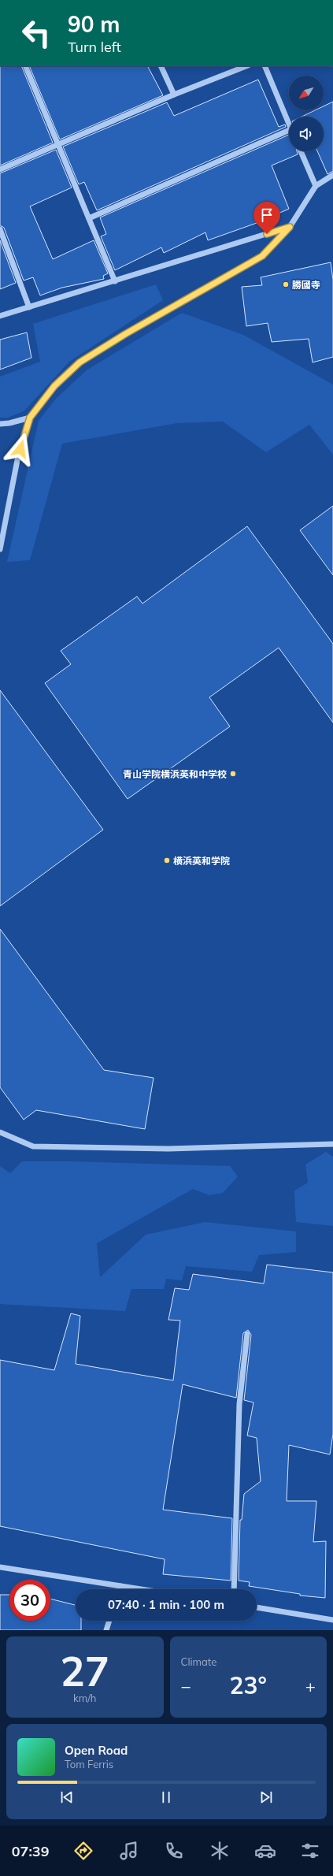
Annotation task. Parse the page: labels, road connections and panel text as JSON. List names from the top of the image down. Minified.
{"places":["勝國寺","青山学院横浜英和中学校","横浜英和学院"],"north":"bottom left","page":{"turn":["90 m","Turn left"],"limit":"30","trip":"07:40 · 1 min · 100 m","tile":[["27","km/h"],"Climate"],"heat":["−","23°","+"],"song":["Open Road","Tom Ferris"],"tabs":"07:39"}}
